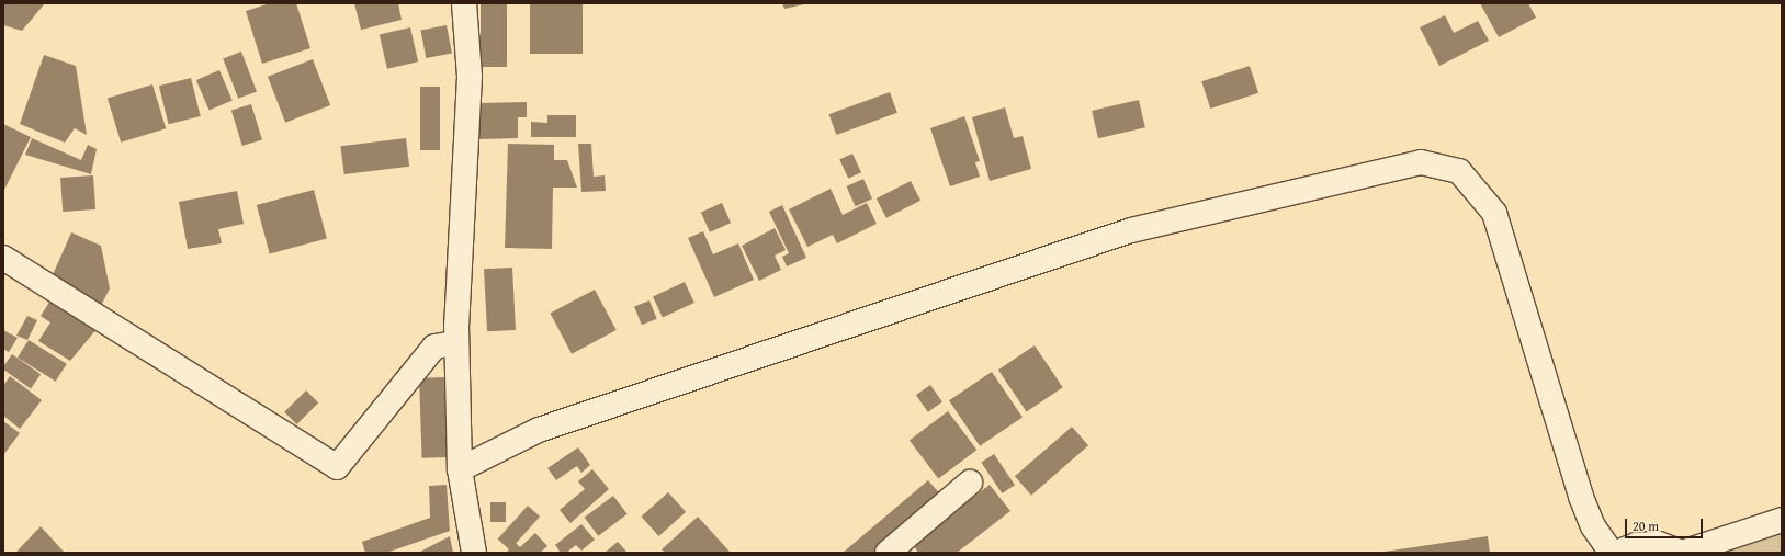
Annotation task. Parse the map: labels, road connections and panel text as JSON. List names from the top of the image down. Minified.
{"scale_bar":"20 m"}
